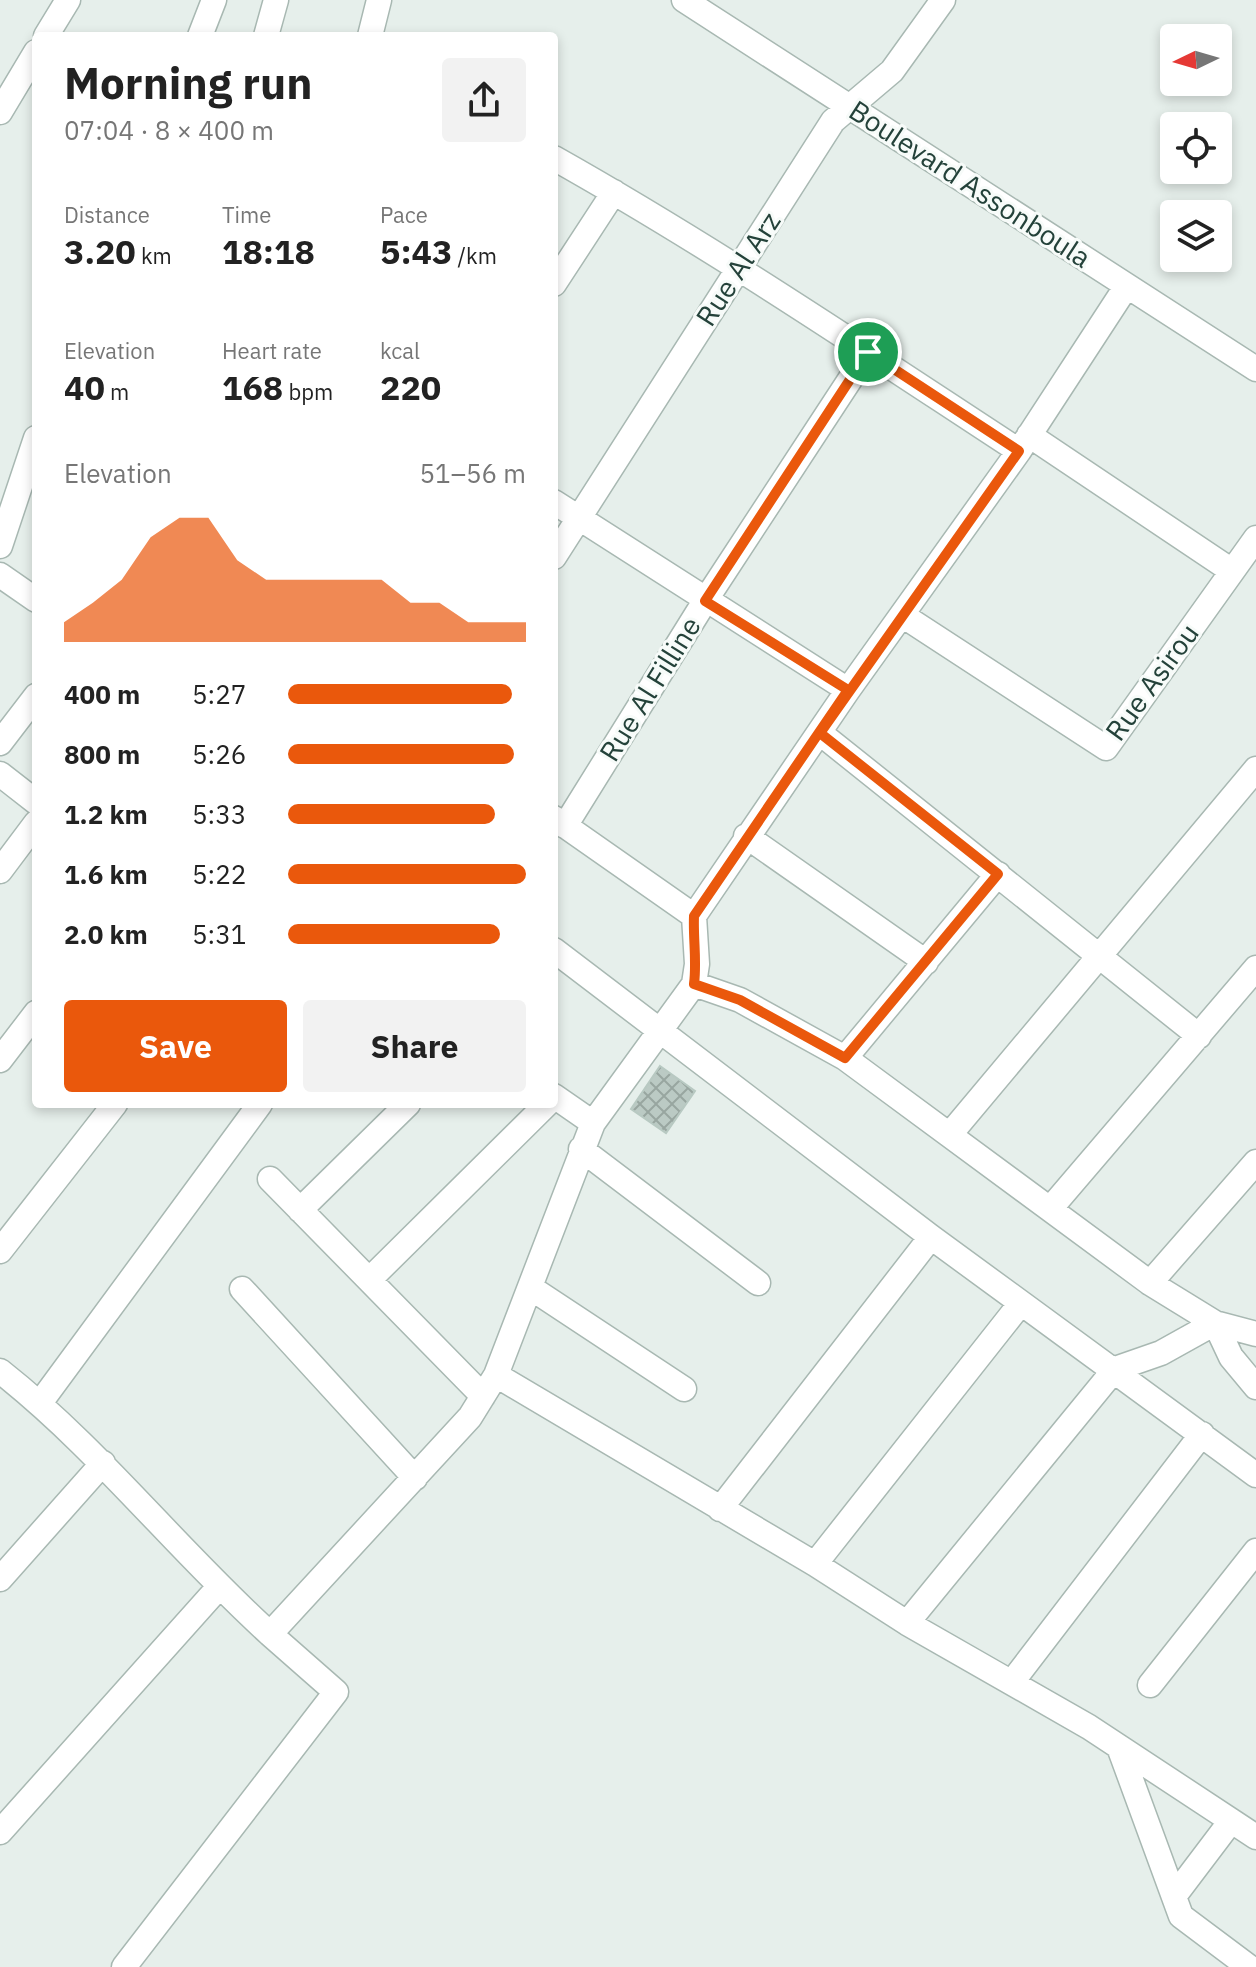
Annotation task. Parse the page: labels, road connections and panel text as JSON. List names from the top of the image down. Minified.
{"streets":{"street":["Boulevard Assonboula","Rue Al Arz","Rue Asirou","Rue Al Filline"]},"crossings":[["Boulevard Assonboula","Rue Al Arz"]],"north":"left","page":{"heading":["Morning run","07:04 · 8 × 400 m"],"stats":[["Distance","3.20 km"],["Time","18:18"],["Pace","5:43 /km"],["Elevation","40 m"],["Heart rate","168 bpm"],["kcal","220"]],"chart":["Elevation","51–56 m"],"list":[{"name":"400 m","note":"5:27"},{"name":"800 m","note":"5:26"},{"name":"1.2 km","note":"5:33"},{"name":"1.6 km","note":"5:22"},{"name":"2.0 km","note":"5:31"}],"buttons":["Save","Share"]}}
